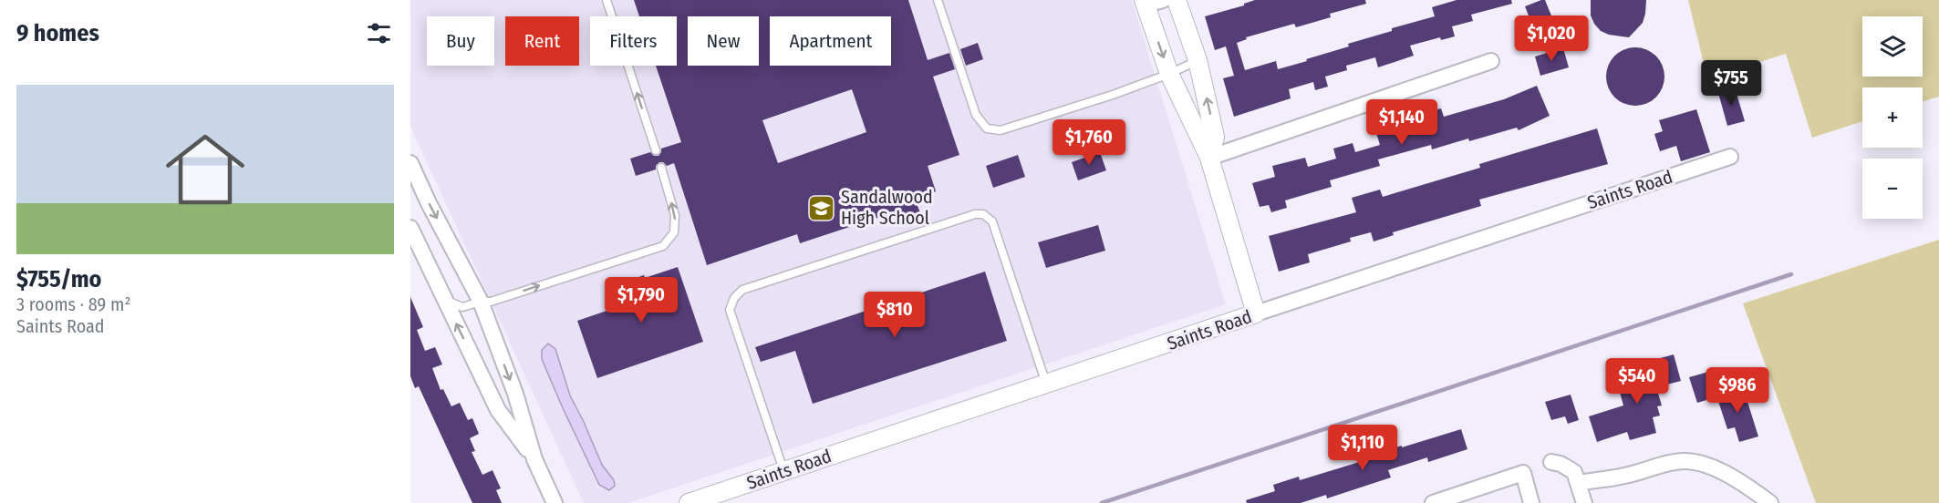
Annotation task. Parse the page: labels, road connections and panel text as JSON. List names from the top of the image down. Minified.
{"streets":{"street":["Saints Road"]},"places":{"school or university":["Sandalwood High School"]},"page":{"heading":"9 homes","price":["$1,020","$755","$1,140","$1,760","$1,790","$810","$540","$986","$1,110"],"map_buttons":["+","−"],"chip":["Buy","Rent","Filters","New","Apartment"],"list":[{"name":"$755/mo","note":"3 rooms · 89 m² · Saints Road"}]}}
